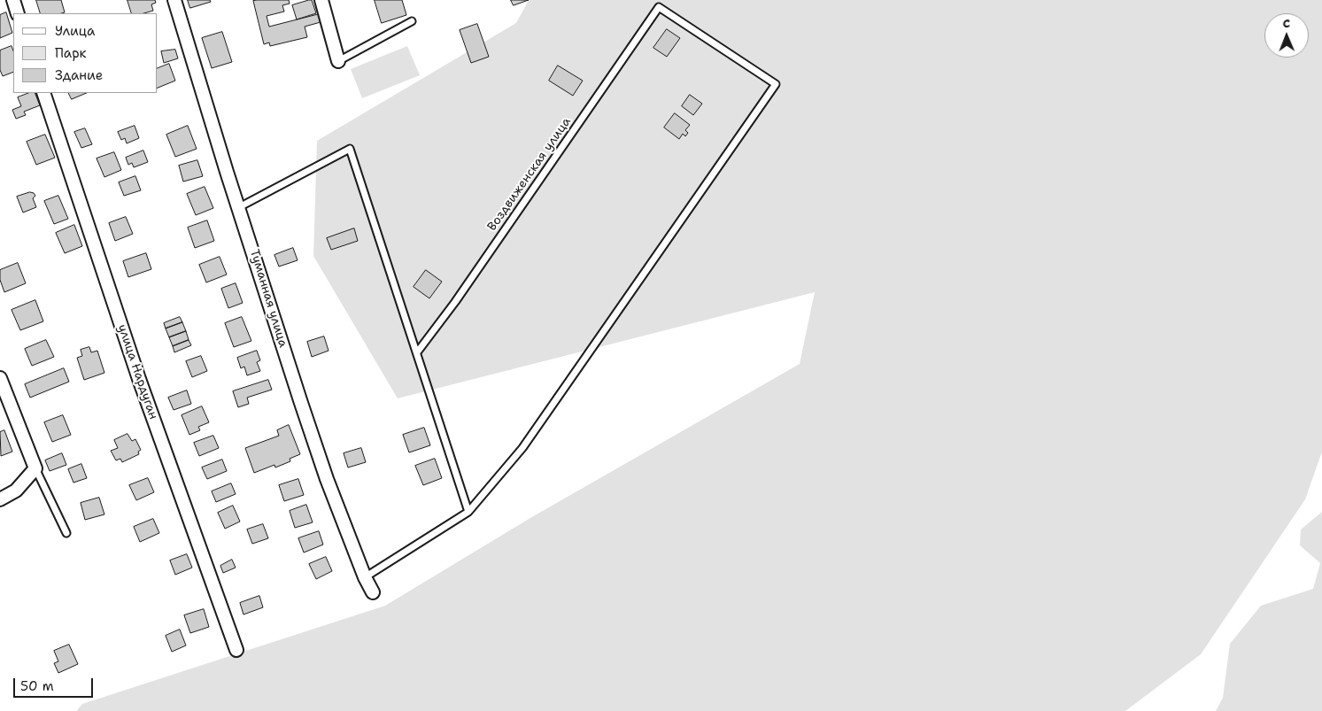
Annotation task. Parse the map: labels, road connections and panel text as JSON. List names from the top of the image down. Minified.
{"streets":{"street":["Туманная улица","улица Нардуган"],"lane":["Воздвиженская улица"]},"legend":["Улица","Парк","Здание"],"scale_bar":"50 m","north":"top"}
